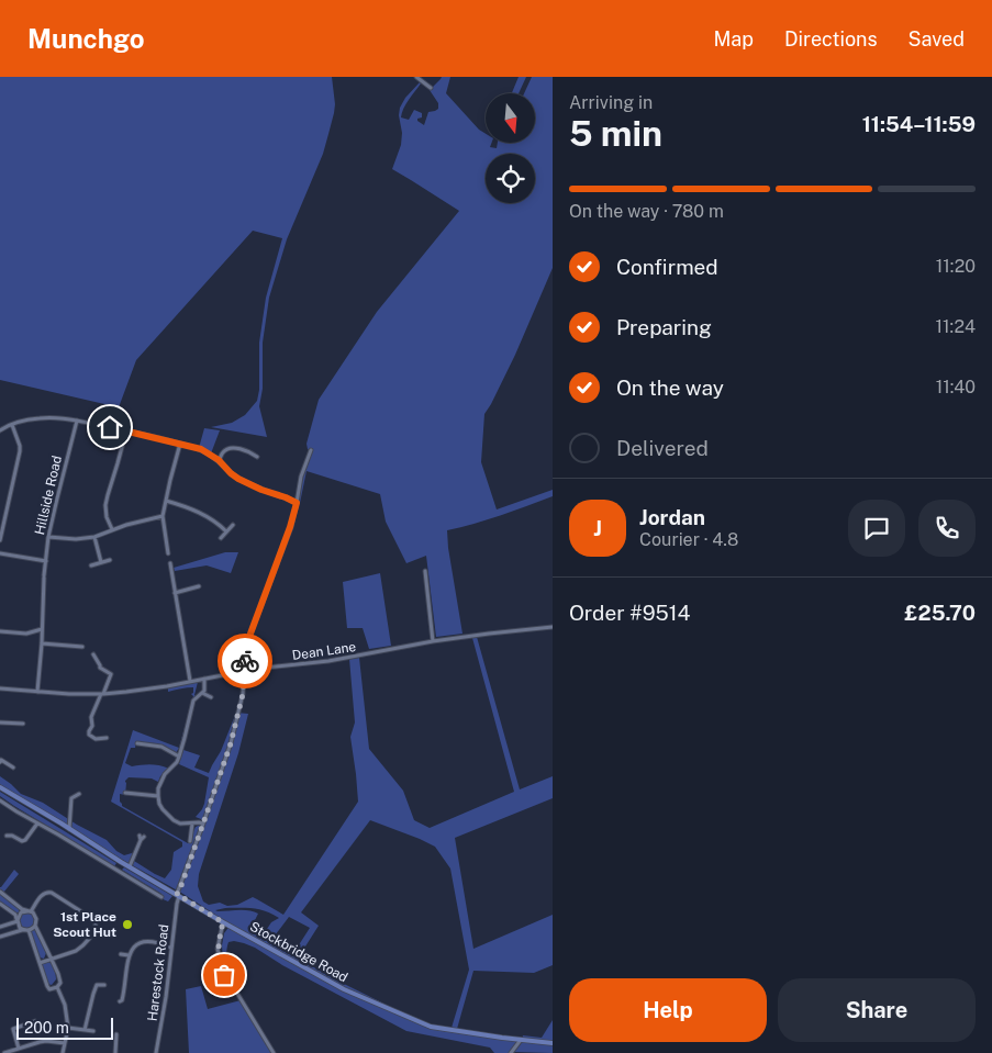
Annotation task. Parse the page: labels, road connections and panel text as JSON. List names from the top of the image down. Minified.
{"streets":{"main road":["Stockbridge Road"],"street":["Hillside Road","Dean Lane","Harestock Road"]},"crossings":[["Hillside Road","Dean Lane"],["Dean Lane","Harestock Road"],["Stockbridge Road","Harestock Road"]],"places":["1st Place Scout Hut"],"scale_bar":"200 m","north":"bottom","page":{"header":"Munchgo","nav":["Map","Directions","Saved"],"heading":["5 min","Arriving in","11:54–11:59"],"panel":["Jordan","Courier · 4.8","Order #9514","£25.70"],"bar":"On the way · 780 m","list":[["Confirmed","11:20"],["Preparing","11:24"],["On the way","11:40"],"Delivered"],"round":"J","buttons":["Help","Share"],"scale":"200 m"}}
